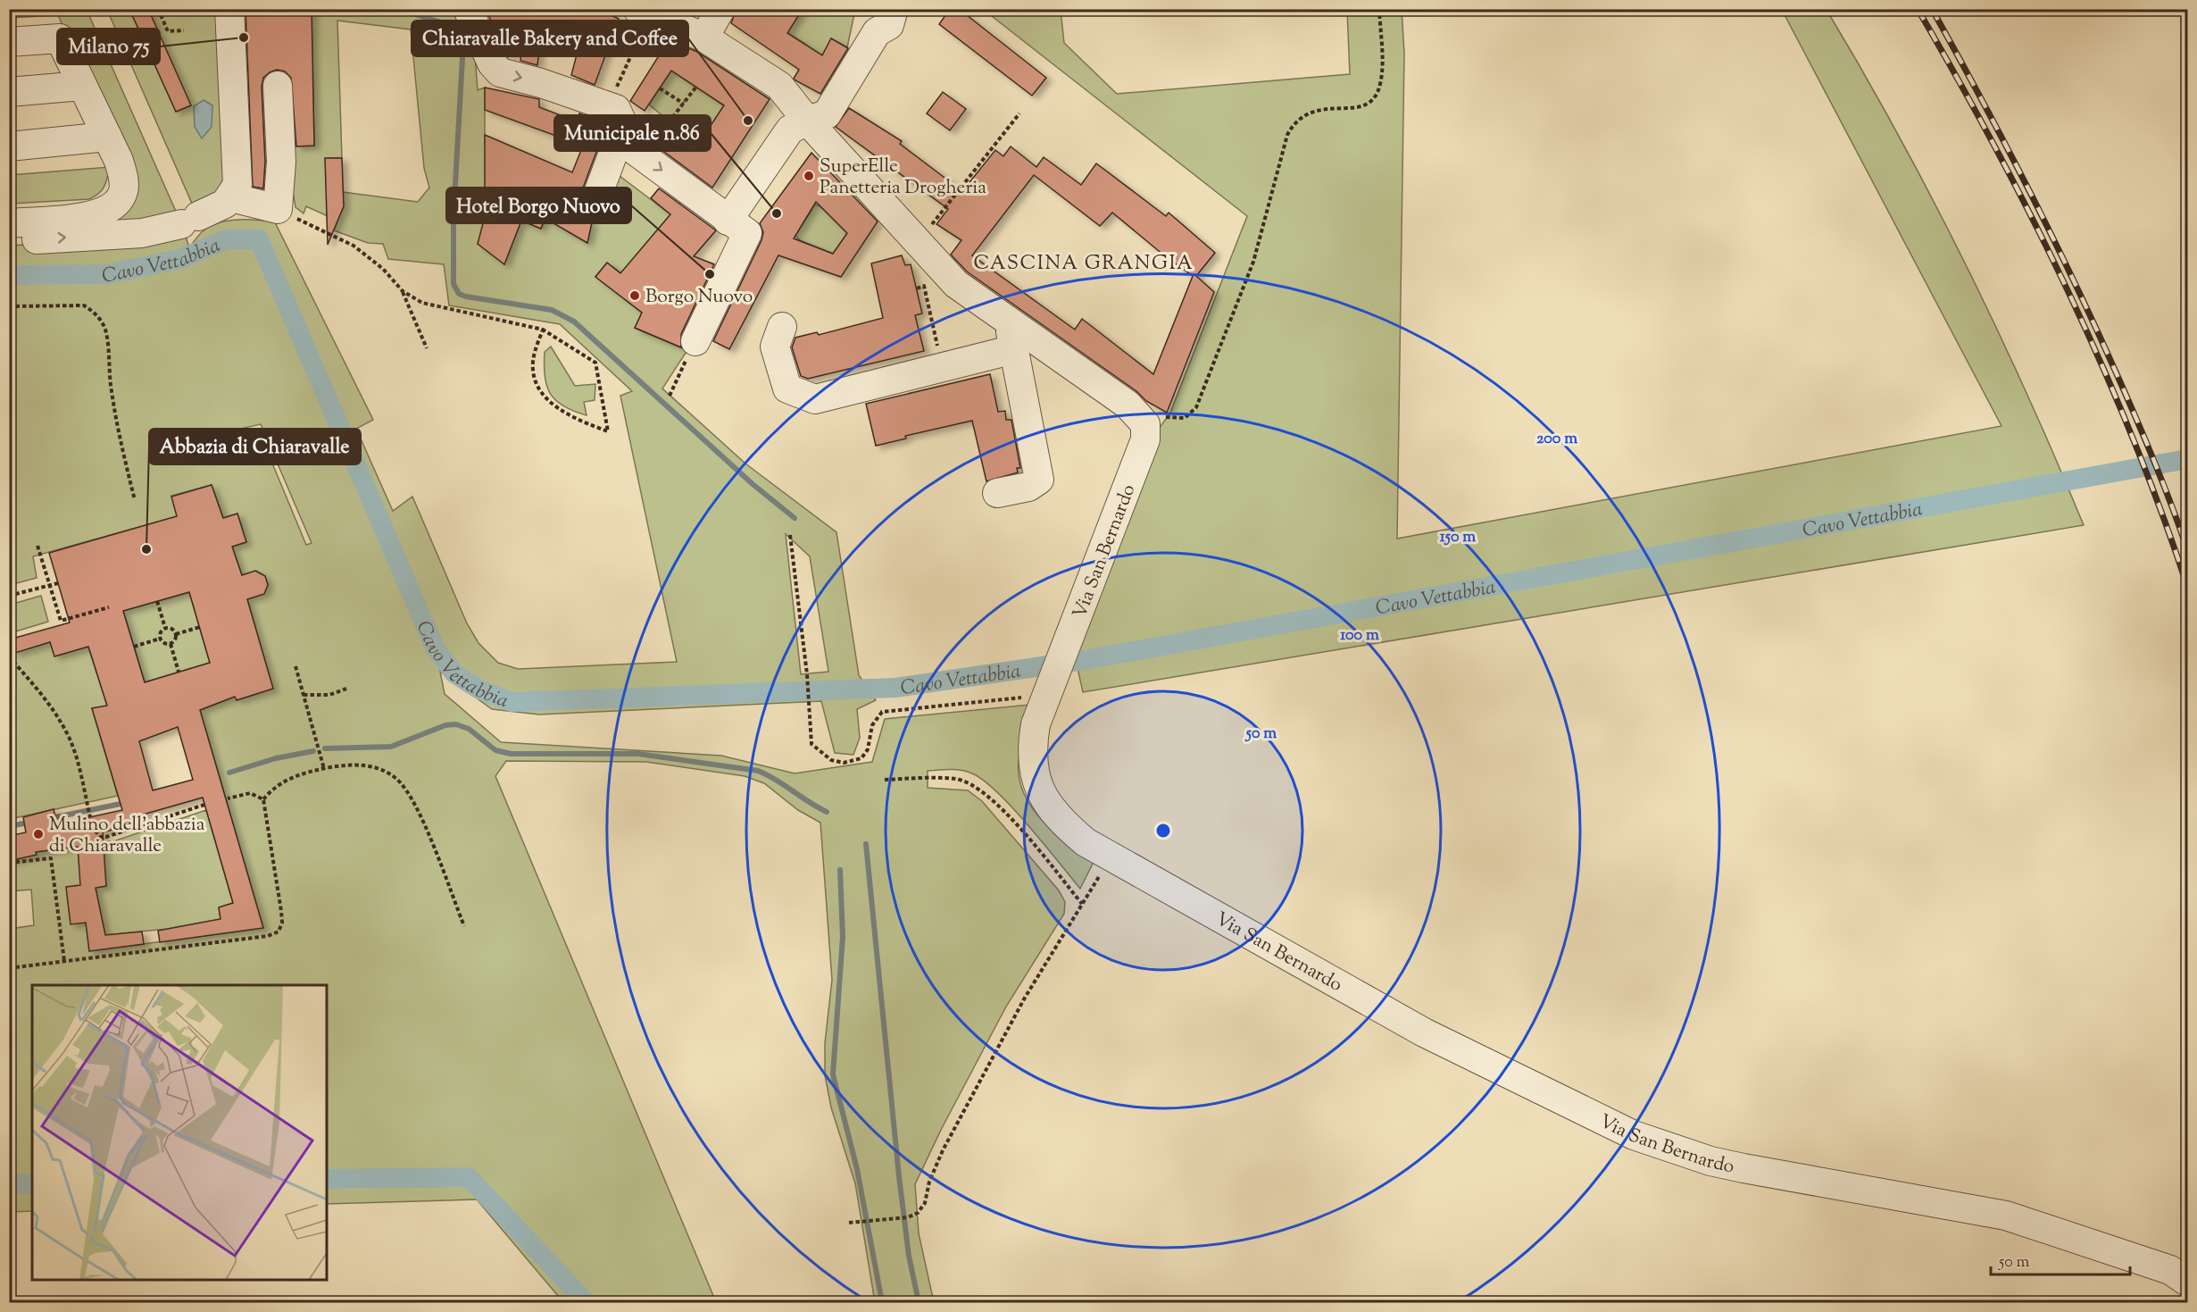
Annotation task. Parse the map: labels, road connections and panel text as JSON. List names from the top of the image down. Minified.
{"streets":{"street":["Via San Bernardo"]},"districts":["CASCINA GRANGIA"],"water":["Cavo Vettabbia"],"places":["Milano 75","Chiaravalle Bakery and Coffee","SuperElle Panetteria Drogheria","Municipale n.86","Hotel Borgo Nuovo","Borgo Nuovo","Abbazia di Chiaravalle","Mulino dell'abbazia di Chiaravalle"],"scale_bar":"50 m","rings":["200 m","150 m","100 m","50 m"]}
